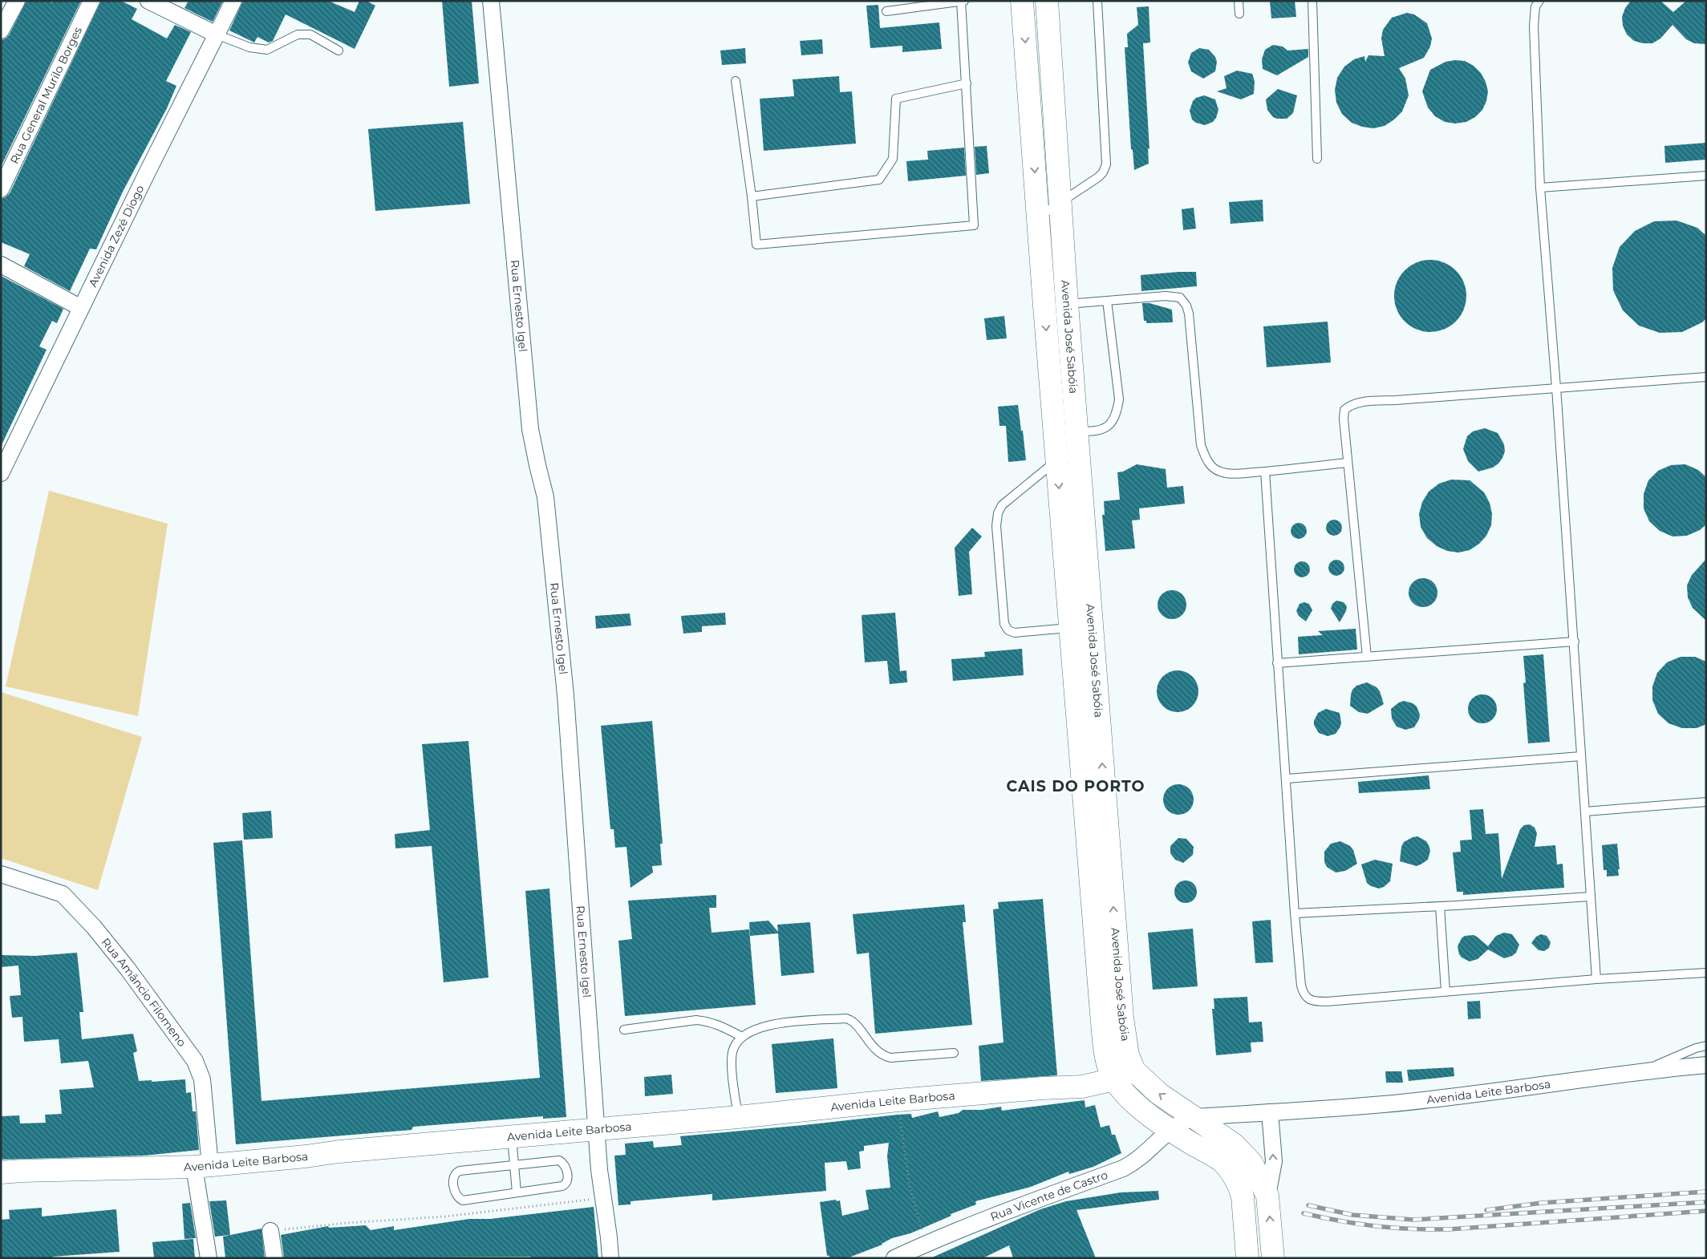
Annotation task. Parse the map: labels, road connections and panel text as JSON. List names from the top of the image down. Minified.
{"streets":{"main road":["Avenida José Sabóia","Avenida Leite Barbosa"],"street":["Rua General Murilo Borges","Avenida Zezé Diogo","Rua Ernesto Igel","Rua Amâncio Filomeno","Rua Vicente de Castro"]},"crossings":[["Rua Ernesto Igel","Avenida Leite Barbosa"],["Avenida José Sabóia","Avenida Leite Barbosa"],["Avenida José Sabóia","Rua Vicente de Castro"],["Rua Amâncio Filomeno","Avenida Leite Barbosa"],["Avenida Leite Barbosa","Rua Vicente de Castro"]],"districts":["CAIS DO PORTO"]}
